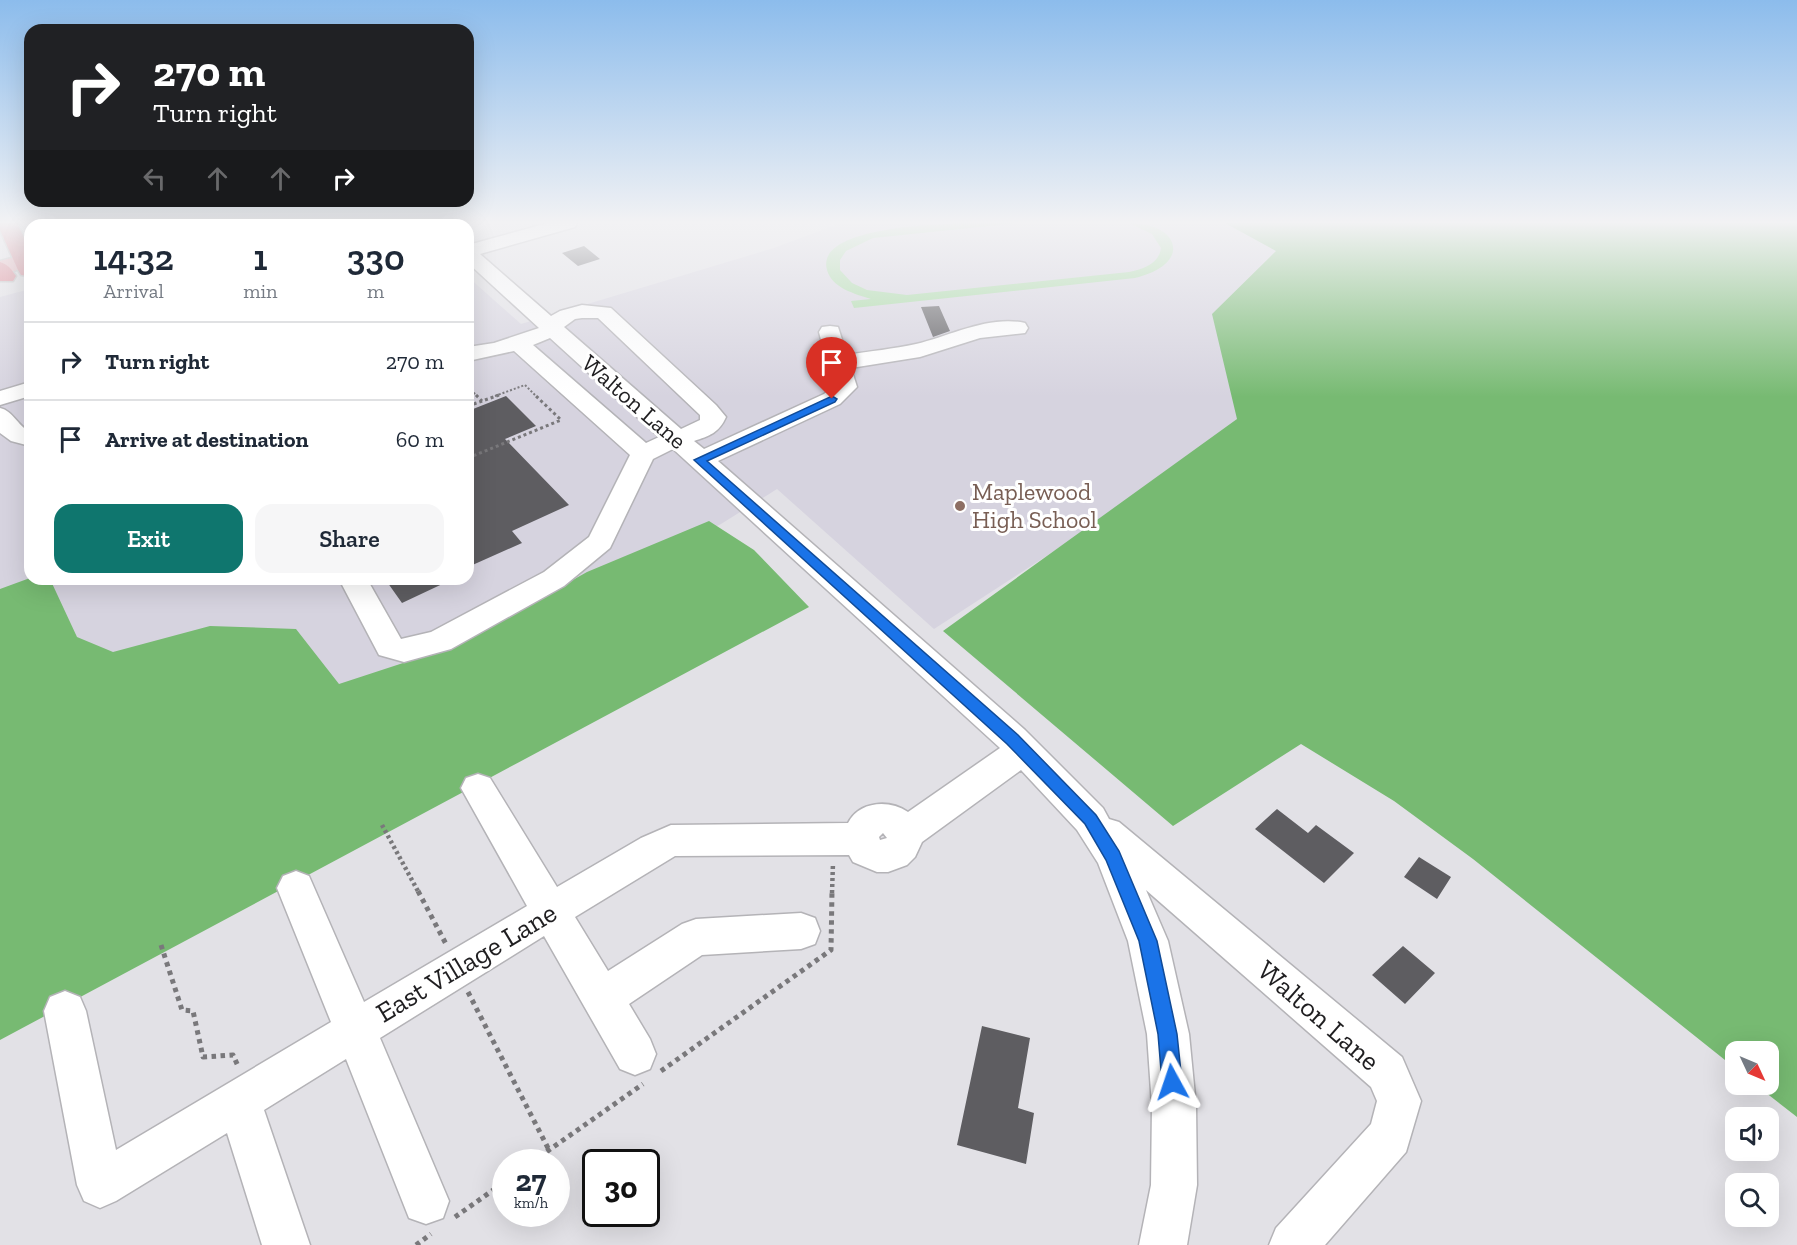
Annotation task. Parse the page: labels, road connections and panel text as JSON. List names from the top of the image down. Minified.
{"streets":{"street":["Walton Lane","East Village Lane"]},"places":["Maplewood High School"],"north":"bottom right","page":{"turn":["270 m","Turn right"],"eta":["14:32","Arrival","1","min","330","m"],"list":[{"name":"Turn right","value":"270 m"},{"name":"Arrive at destination","value":"60 m"}],"buttons":["Exit","Share"],"speed":"27 km/h","limit":"30"}}
